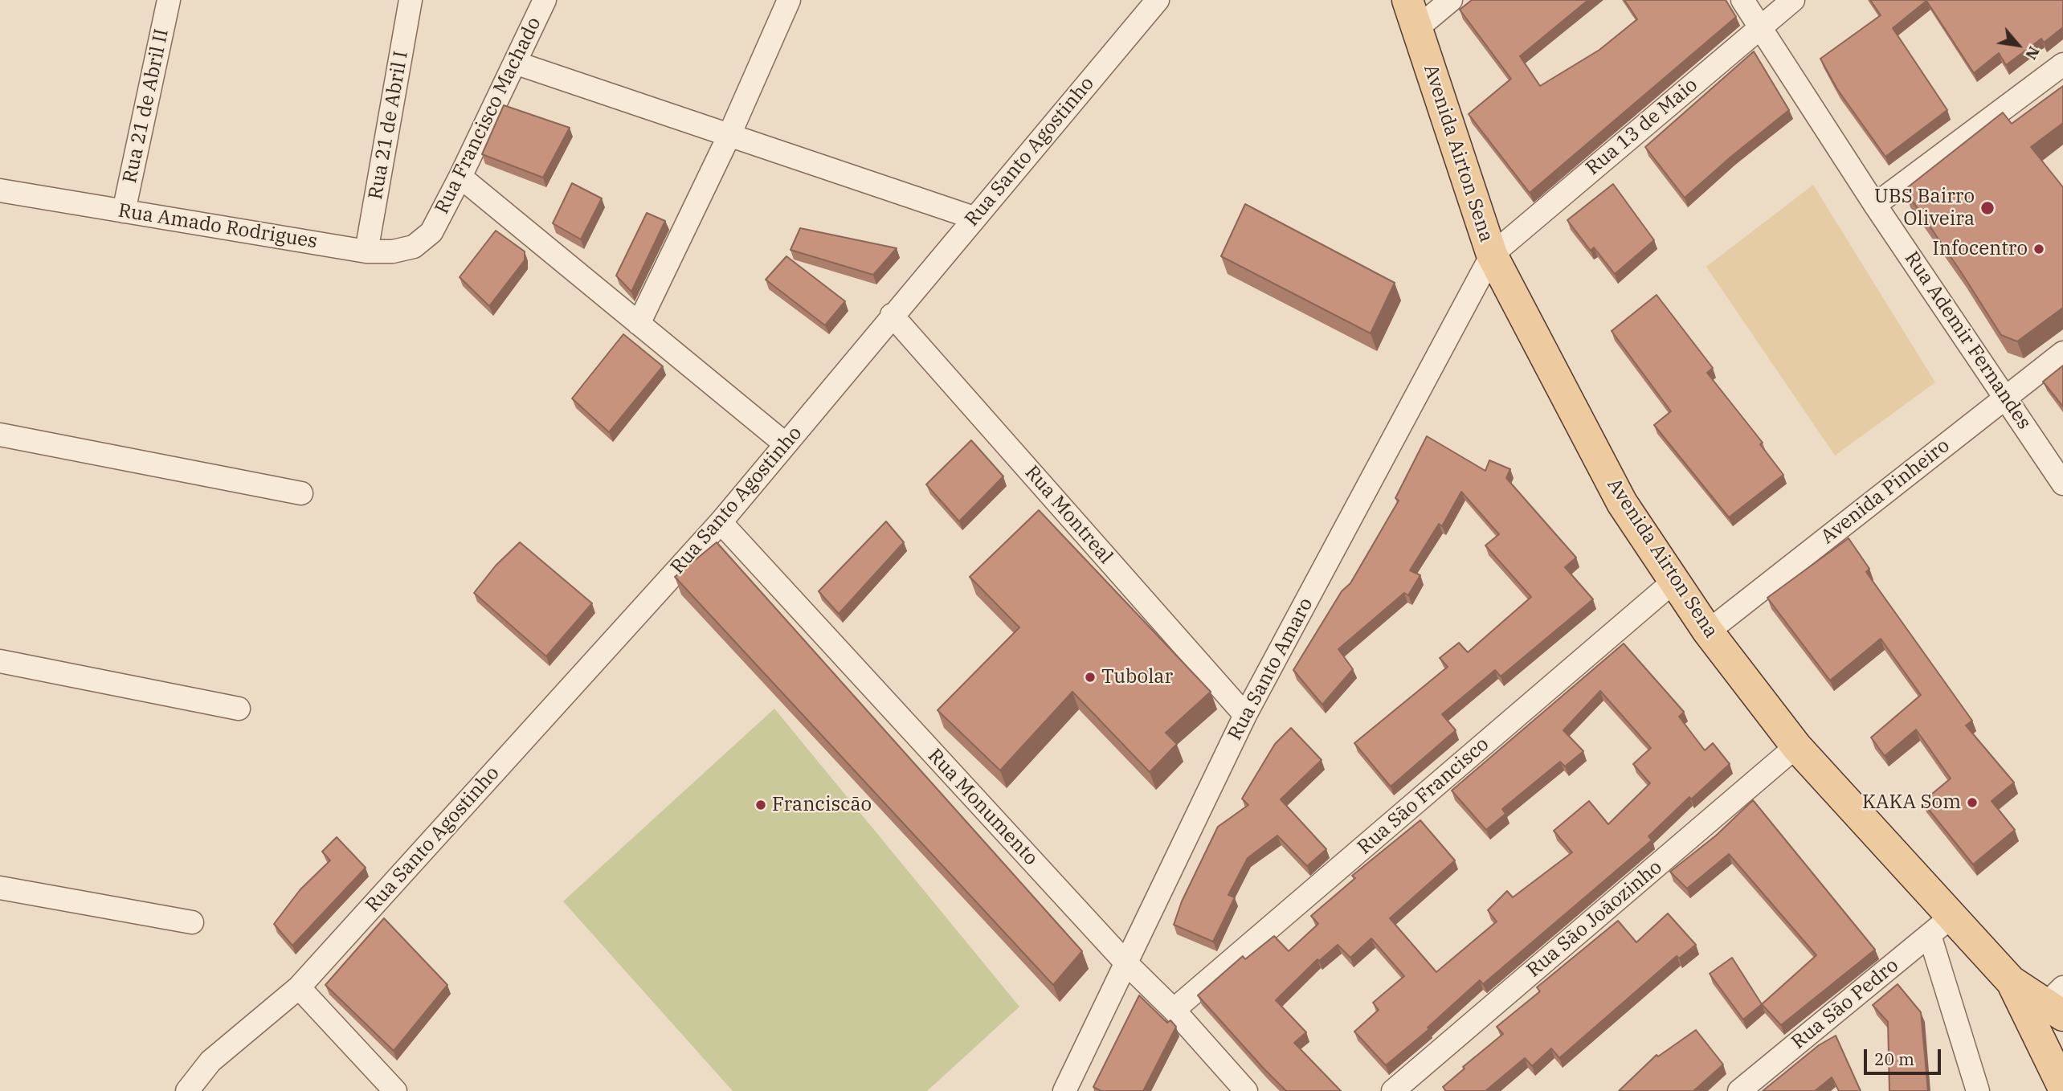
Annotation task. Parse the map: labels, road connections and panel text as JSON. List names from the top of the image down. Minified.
{"streets":{"main road":["Avenida Airton Sena"],"street":["Rua 21 de Abril II","Rua Francisco Machado","Rua 21 de Abril I","Rua 13 de Maio","Rua Santo Agostinho","Rua Amado Rodrigues","Rua Ademir Fernandes","Avenida Pinheiro","Rua Montreal","Rua Santo Amaro","Rua São Francisco","Rua Monumento","Rua São Joãozinho","Rua São Pedro"]},"crossings":[["Rua 21 de Abril II","Rua Amado Rodrigues"],["Rua Francisco Machado","Rua Amado Rodrigues"],["Rua 21 de Abril I","Rua Amado Rodrigues"],["Rua 13 de Maio","Avenida Airton Sena"],["Rua 13 de Maio","Rua Ademir Fernandes"],["Rua 13 de Maio","Rua Santo Amaro"],["Rua Santo Agostinho","Rua Montreal"],["Rua Santo Agostinho","Rua Monumento"],["Avenida Airton Sena","Avenida Pinheiro"],["Avenida Airton Sena","Rua Santo Amaro"],["Avenida Airton Sena","Rua São Francisco"],["Avenida Airton Sena","Rua São Joãozinho"],["Avenida Airton Sena","Rua São Pedro"],["Rua Ademir Fernandes","Avenida Pinheiro"],["Rua Montreal","Rua Santo Amaro"],["Rua Santo Amaro","Rua Monumento"],["Rua São Francisco","Rua Monumento"]],"places":["UBS Bairro Oliveira","Infocentro","Tubolar","KAKA Som","Franciscão"],"scale_bar":"20 m","north":"bottom right"}
